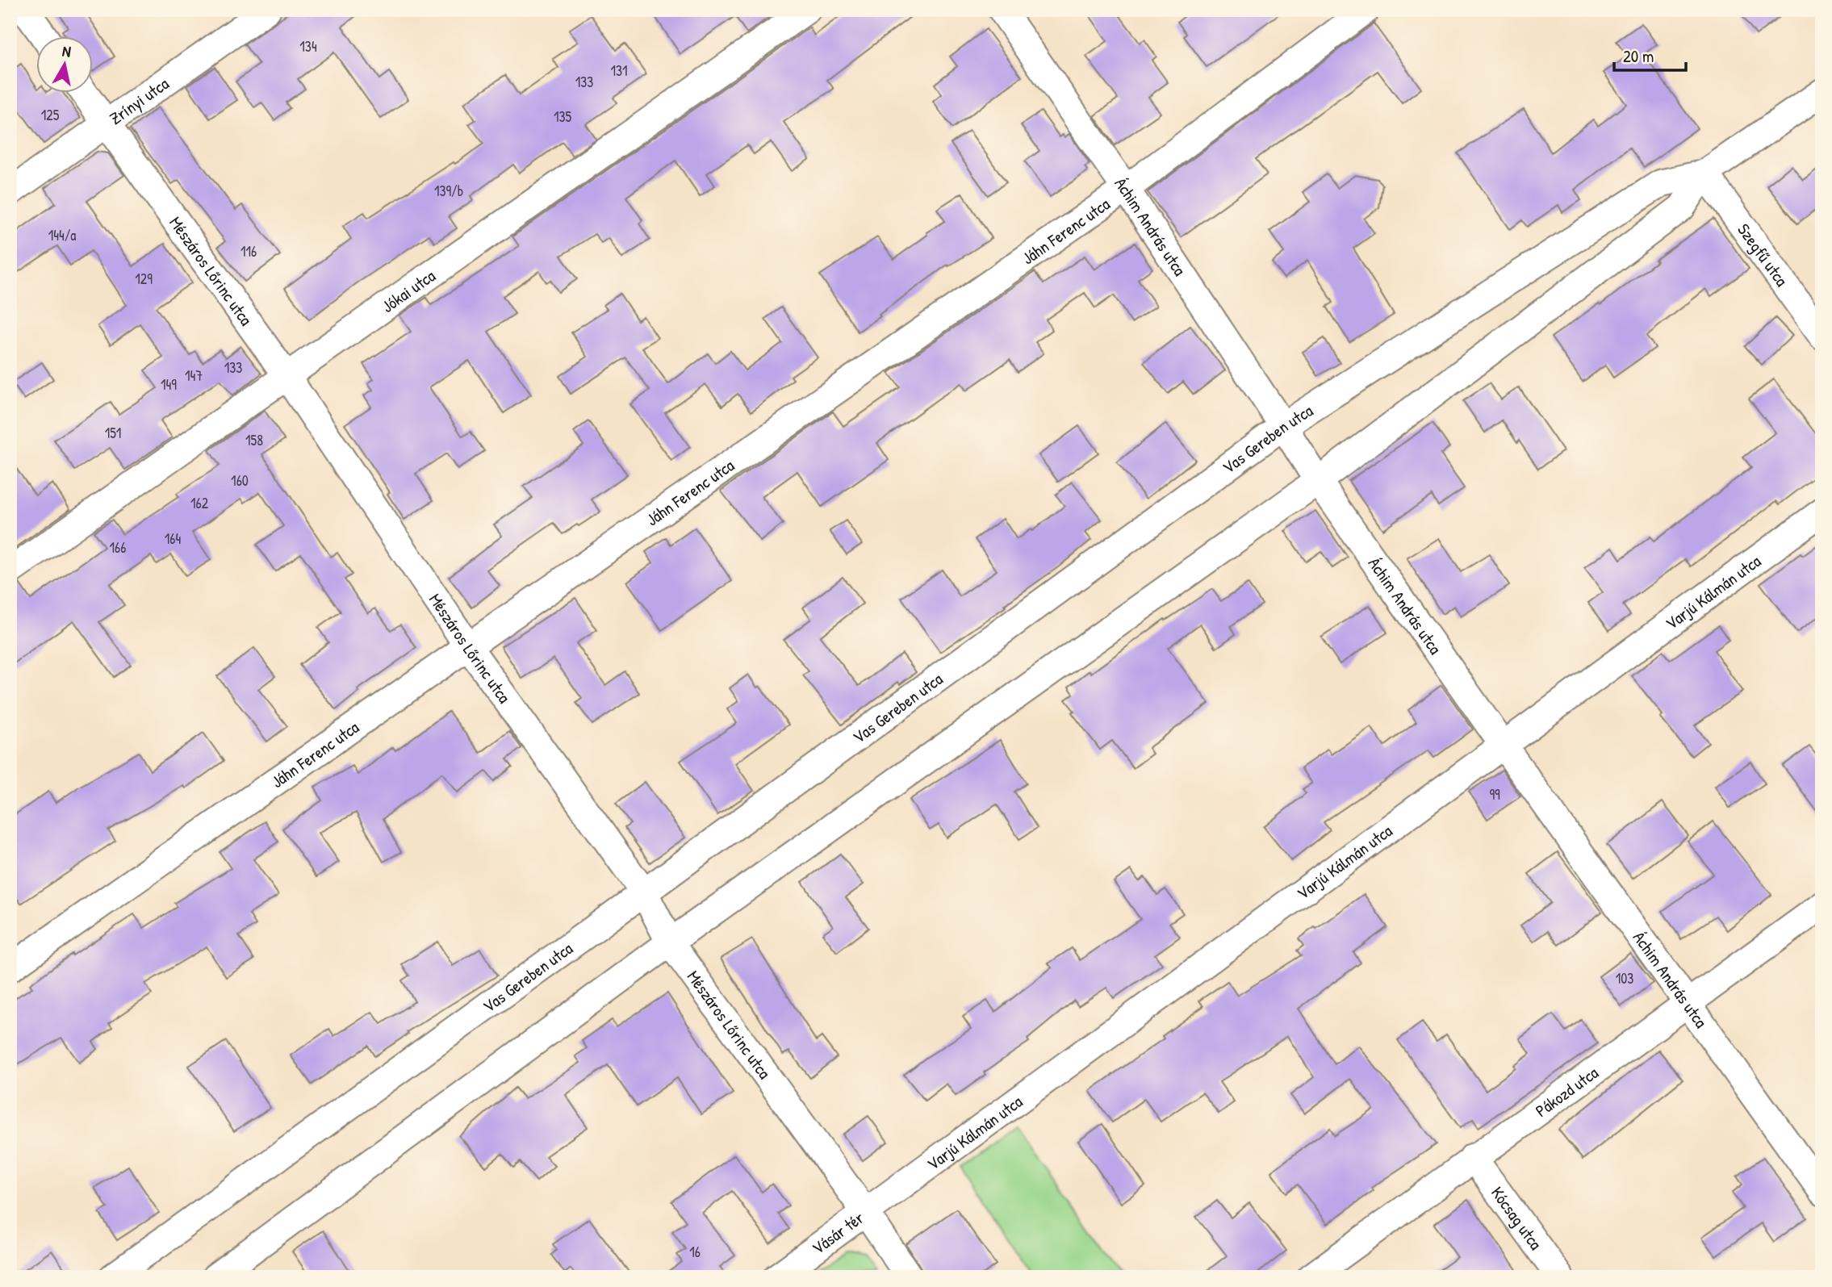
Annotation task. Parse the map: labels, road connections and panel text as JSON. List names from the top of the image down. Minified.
{"streets":{"street":["Zrínyi utca","Áchim András utca","Jáhn Ferenc utca","Szegfű utca","Mészáros Lőrinc utca","Jókai utca","Vas Gereben utca","Varjú Kálmán utca","Pákozd utca","Kócsag utca","Vásár tér"]},"crossings":[["Zrínyi utca","Mészáros Lőrinc utca"],["Áchim András utca","Jáhn Ferenc utca"],["Áchim András utca","Vas Gereben utca"],["Áchim András utca","Varjú Kálmán utca"],["Áchim András utca","Pákozd utca"],["Jáhn Ferenc utca","Mészáros Lőrinc utca"],["Szegfű utca","Vas Gereben utca"],["Mészáros Lőrinc utca","Jókai utca"],["Mészáros Lőrinc utca","Vas Gereben utca"],["Mészáros Lőrinc utca","Varjú Kálmán utca"],["Mészáros Lőrinc utca","Vásár tér"],["Varjú Kálmán utca","Vásár tér"],["Pákozd utca","Kócsag utca"]],"house_numbers":["134","131","133","125","135","139/b","144/a","116","129","133","147","149","151","158","160","162","164","166","99","103","16"],"scale_bar":"20 m","north":"top"}
